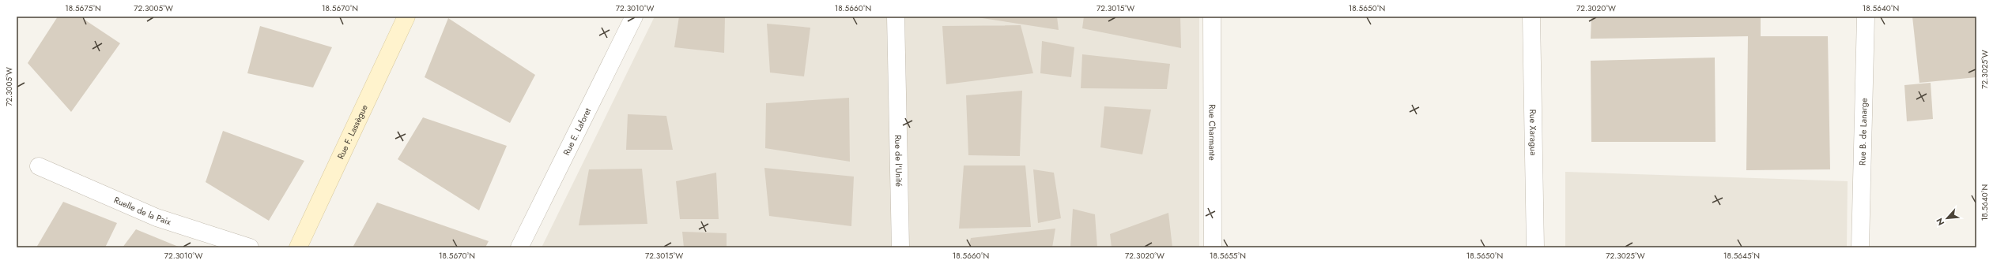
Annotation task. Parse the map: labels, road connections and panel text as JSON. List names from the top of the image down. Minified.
{"streets":{"street":["Rue E. Laforet","Rue F. Lassègue","Rue Charmante","Rue Xaragua","Rue B. de Lanarge","Rue de l'Unité","Ruelle de la Paix"]},"north":"bottom left","coordinates":["18.5675°N","72.3005°W","18.5670°N","72.3010°W","18.5660°N","72.3015°W","18.5650°N","72.3020°W","18.5640°N","72.3025°W","18.5655°N","18.5645°N"]}
